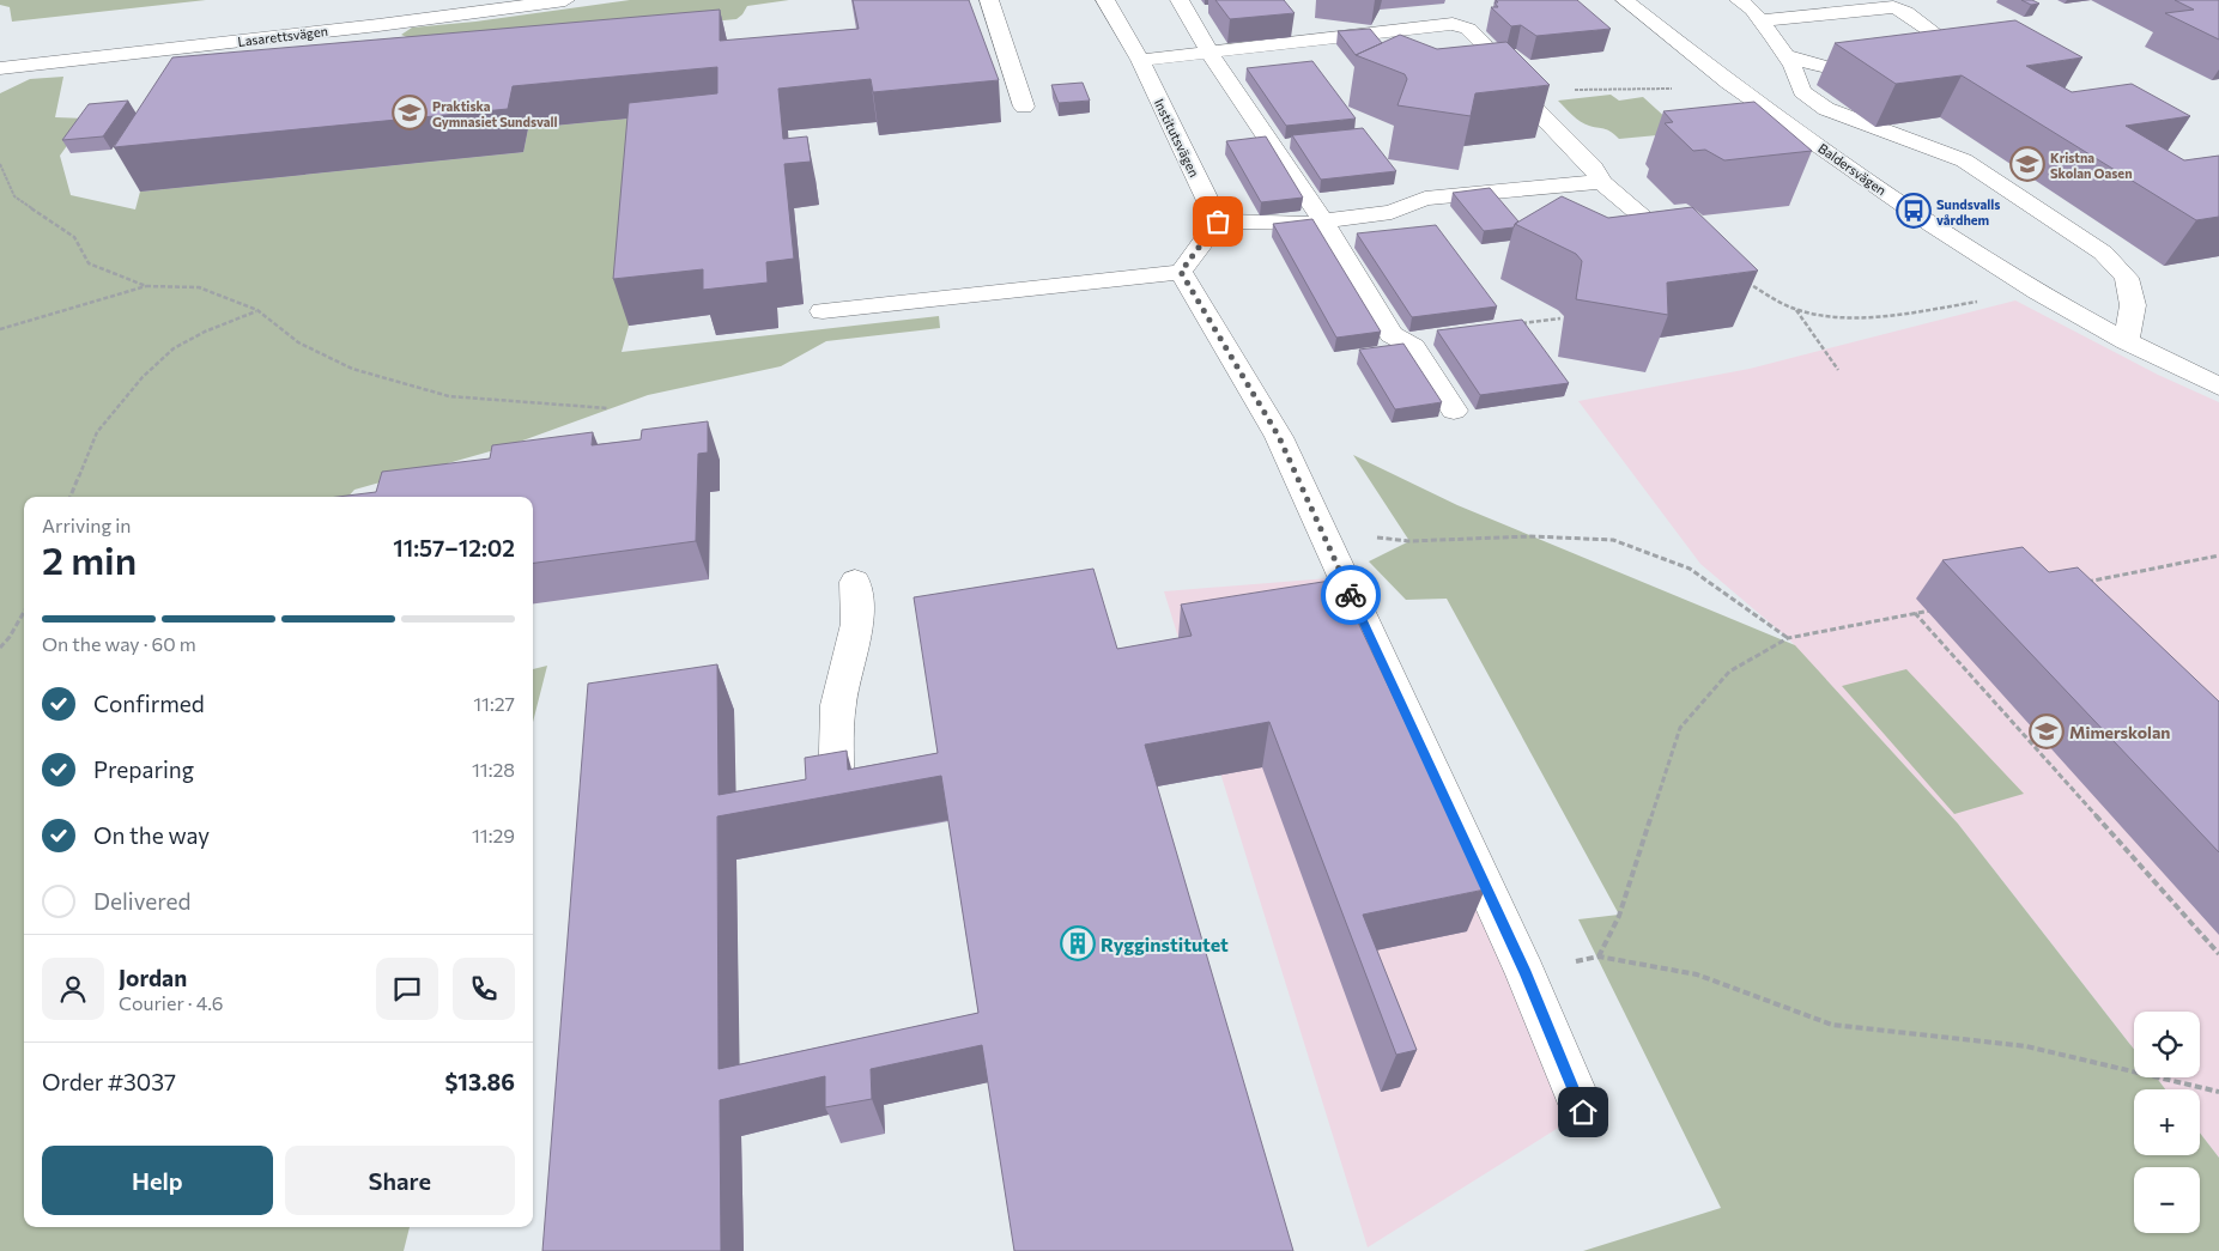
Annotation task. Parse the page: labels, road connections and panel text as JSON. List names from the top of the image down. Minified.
{"streets":{"street":["Lasarettsvägen","Institutsvägen","Baldersvägen"]},"places":{"school or university":["Praktiska Gymnasiet Sundsvall","Kristna Skolan Oasen","Mimerskolan"],"bus stop":["Sundsvalls vårdhem"],"building":["Rygginstitutet"]},"page":{"heading":["2 min","Arriving in","11:57–12:02"],"panel":["Jordan","Courier · 4.6","Order #3037","$13.86"],"bar":"On the way · 60 m","list":[["Confirmed","11:27"],["Preparing","11:28"],["On the way","11:29"],"Delivered"],"map_buttons":["+","−"],"buttons":["Help","Share"]}}
